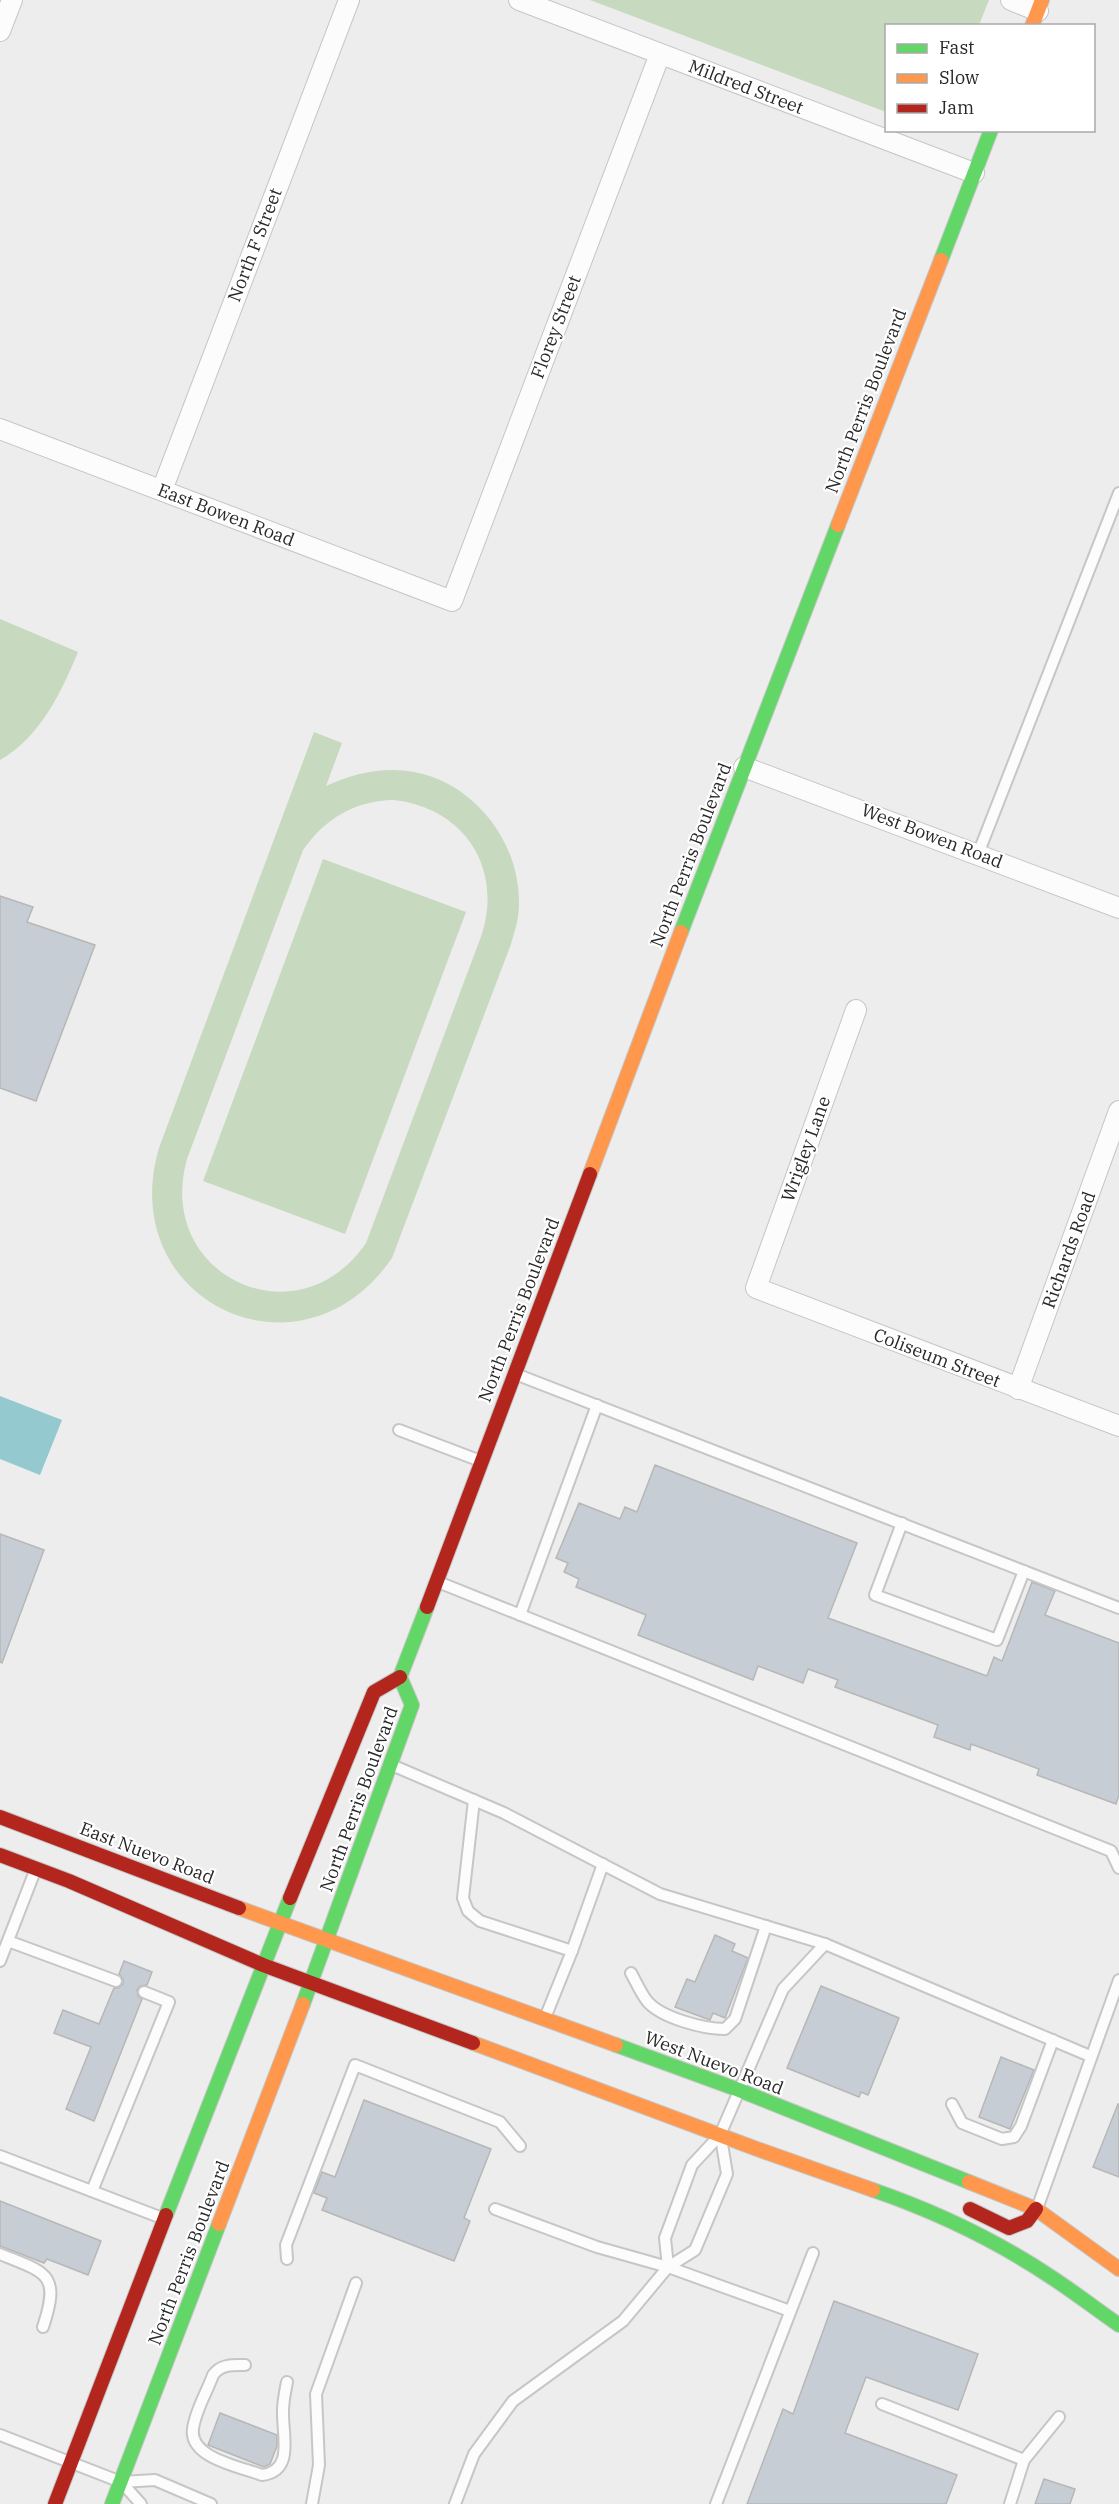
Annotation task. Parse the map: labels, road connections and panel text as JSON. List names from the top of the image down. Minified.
{"streets":{"main road":["North Perris Boulevard","East Nuevo Road","West Nuevo Road"],"street":["Mildred Street","North F Street","Florey Street","East Bowen Road","West Bowen Road","Wrigley Lane","Richards Road","Coliseum Street"]},"crossings":[["Mildred Street","Florey Street"],["Mildred Street","North Perris Boulevard"],["North F Street","East Bowen Road"],["Florey Street","East Bowen Road"],["North Perris Boulevard","West Bowen Road"],["North Perris Boulevard","East Nuevo Road"],["North Perris Boulevard","West Nuevo Road"],["Wrigley Lane","Coliseum Street"],["Richards Road","Coliseum Street"],["East Nuevo Road","West Nuevo Road"]],"legend":["Fast","Slow","Jam"]}
